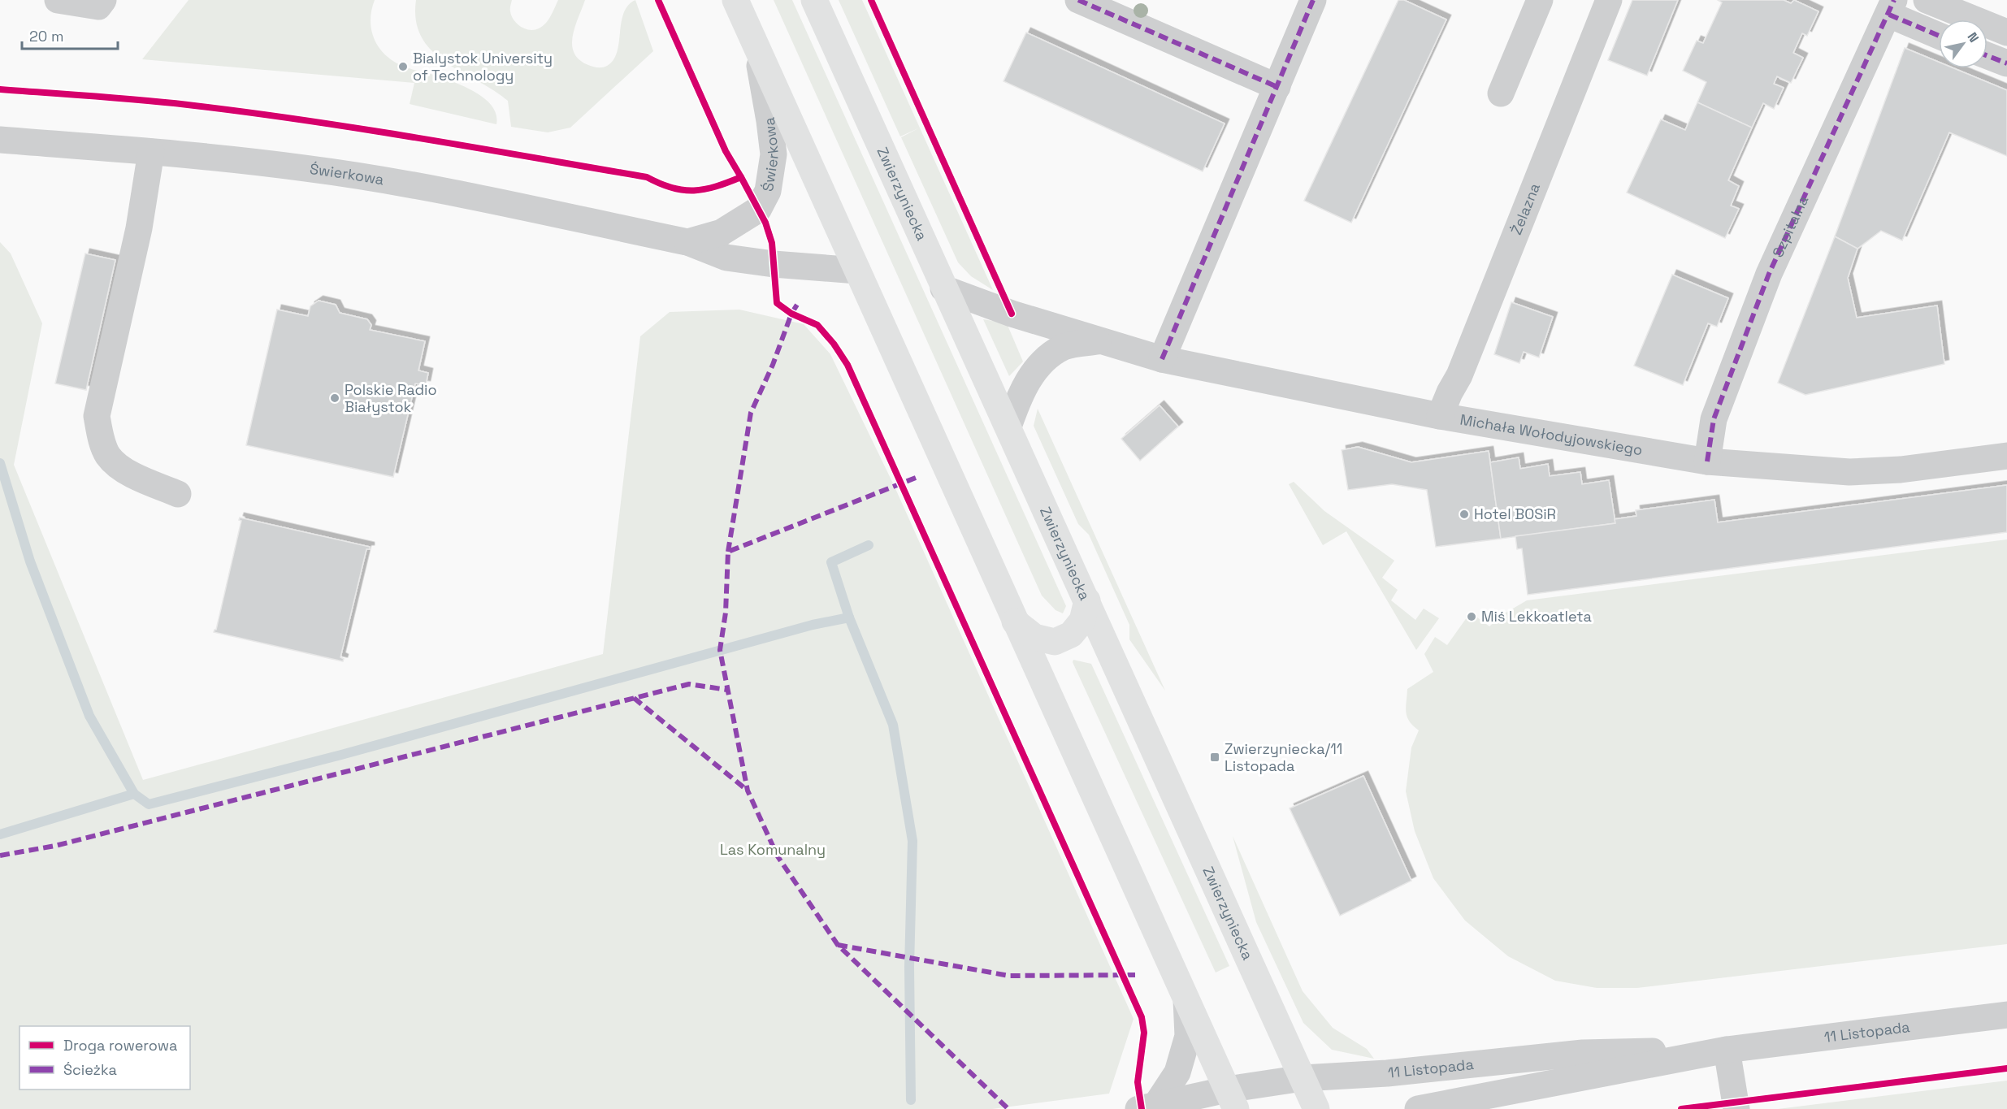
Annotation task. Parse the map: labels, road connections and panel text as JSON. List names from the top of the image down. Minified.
{"streets":{"main road":["Zwierzyniecka"],"street":["Świerkowa","Żelazna","Szpitalna","Michała Wołodyjowskiego","11 Listopada"]},"crossings":[["Zwierzyniecka","Michała Wołodyjowskiego"],["Zwierzyniecka","11 Listopada"],["Żelazna","Michała Wołodyjowskiego"],["Szpitalna","Michała Wołodyjowskiego"]],"parks":["Las Komunalny"],"places":{"other":["Bialystok University of Technology","Polskie Radio Białystok","Hotel BOSiR","Miś Lekkoatleta"],"transit":["Zwierzyniecka/11 Listopada"]},"legend":["Droga rowerowa","Ścieżka"],"scale_bar":"20 m","north":"top right"}
